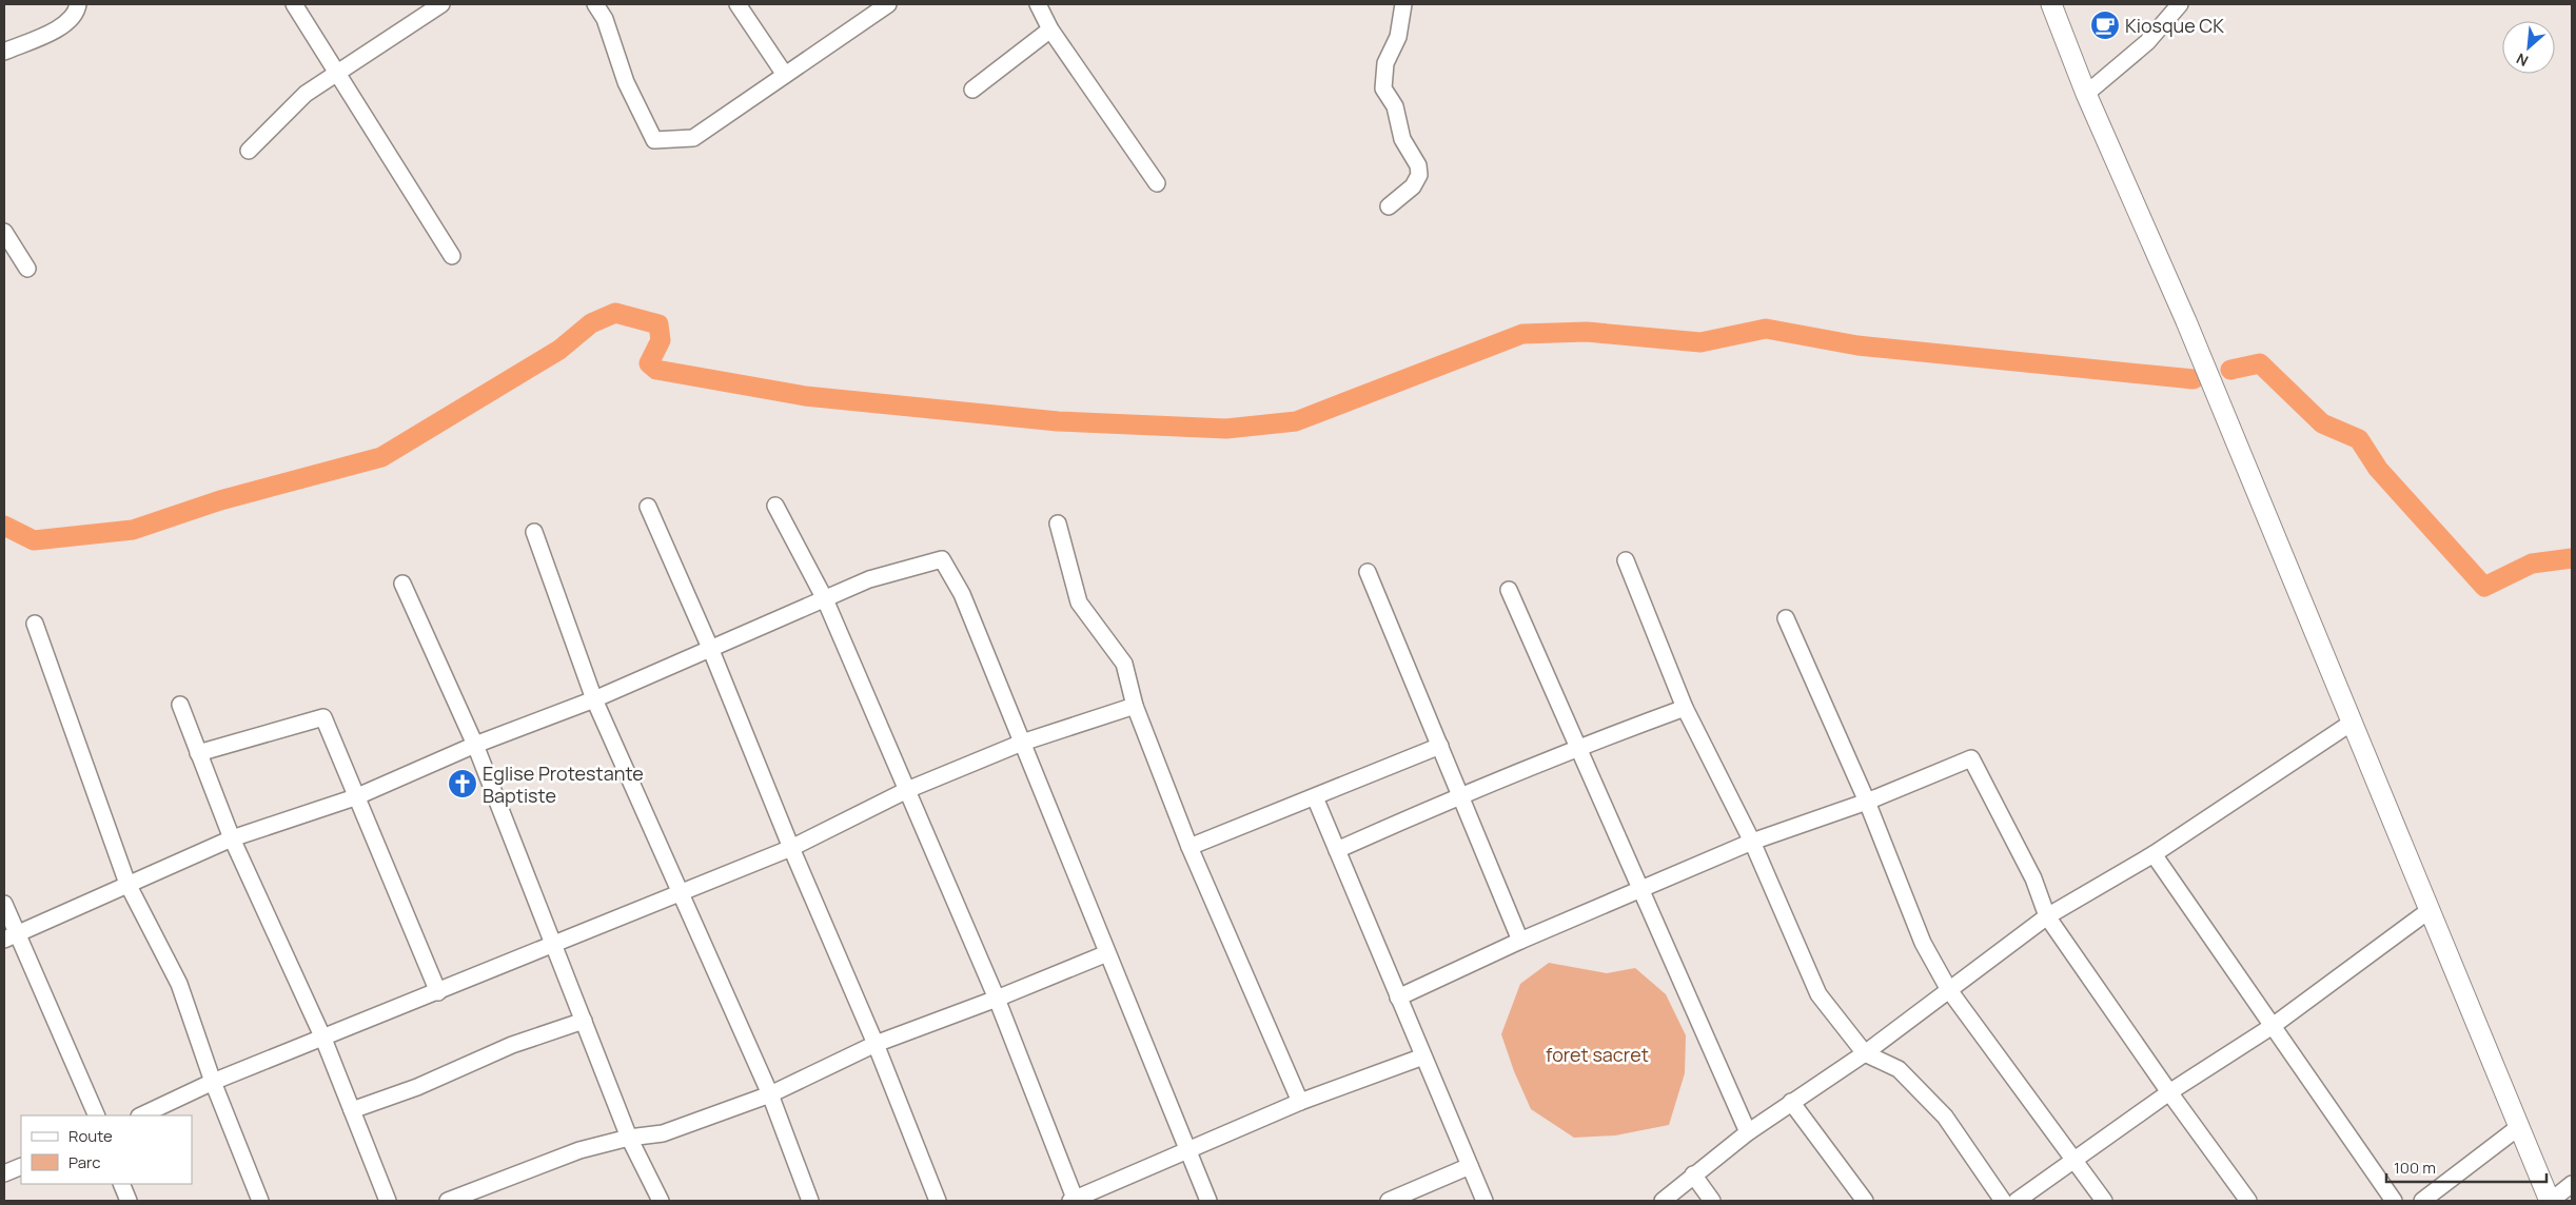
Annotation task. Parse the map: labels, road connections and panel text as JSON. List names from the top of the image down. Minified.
{"parks":["foret sacret"],"places":{"cafe":["Kiosque CK"],"church":["Eglise Protestante Baptiste"]},"legend":["Route","Parc"],"scale_bar":"100 m","north":"bottom left"}
